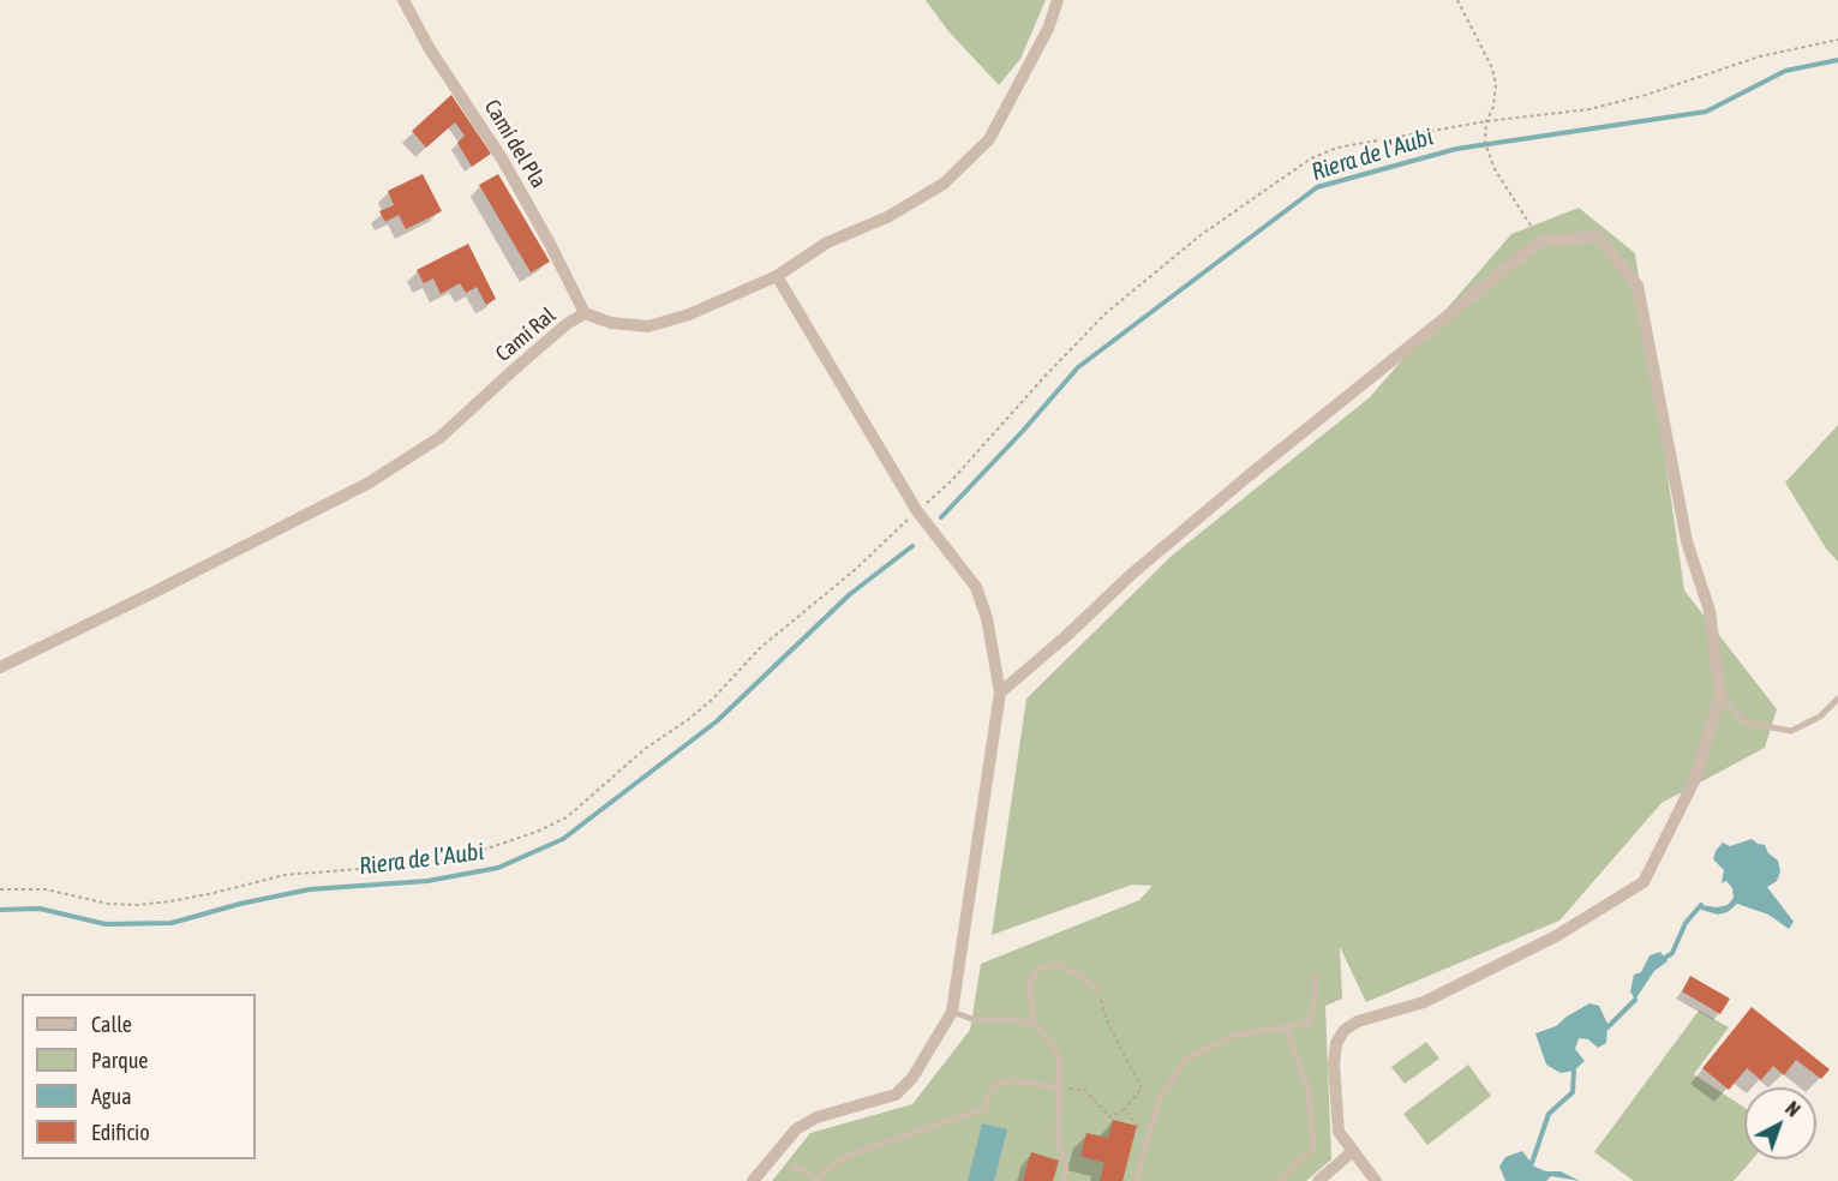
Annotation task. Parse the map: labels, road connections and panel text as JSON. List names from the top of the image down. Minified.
{"streets":{"street":["Camí del Pla","Camí Ral"]},"crossings":[["Camí del Pla","Camí Ral"]],"water":["Riera de l'Aubi"],"legend":["Calle","Parque","Agua","Edificio"],"north":"top right"}
